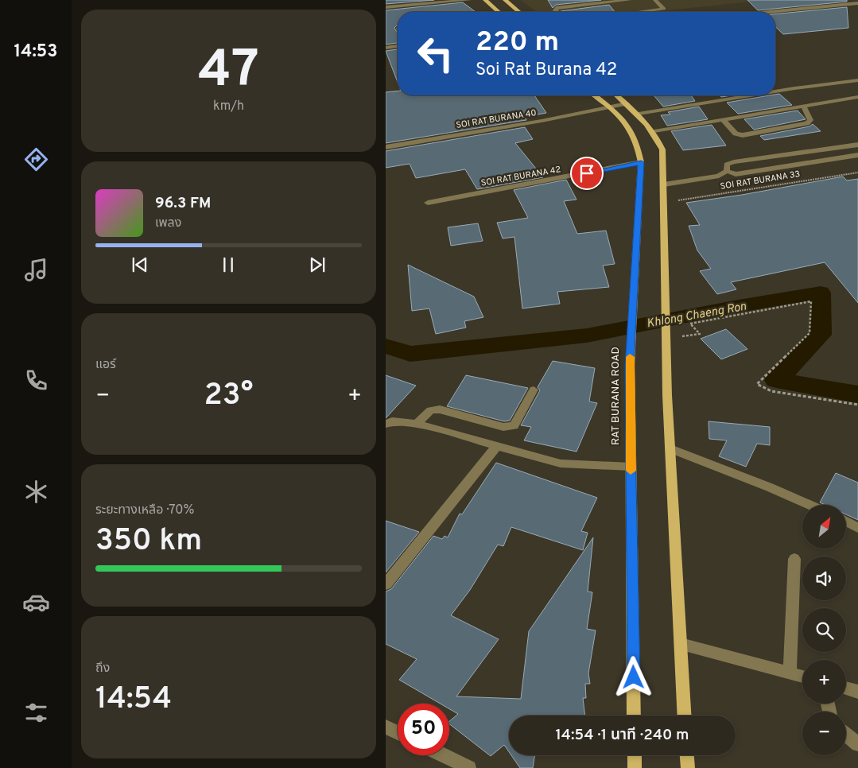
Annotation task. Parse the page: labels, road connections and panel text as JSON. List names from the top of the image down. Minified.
{"streets":{"main road":["RAT BURANA ROAD"],"street":["SOI RAT BURANA 40","SOI RAT BURANA 42"],"path":["SOI RAT BURANA 33"]},"crossings":[["SOI RAT BURANA 40","RAT BURANA ROAD"],["SOI RAT BURANA 42","RAT BURANA ROAD"]],"water":["Khlong Chaeng Ron"],"north":"top right","page":{"tabs":"14:53","tile":[["47","km/h"],"แอร์",["ระยะทางเหลือ · 70%","350 km"],["ถึง","14:54"]],"turn":["220 m","Soi Rat Burana 42"],"song":["96.3 FM","เพลง"],"heat":["−","23°","+"],"map_buttons":["+","−"],"limit":"50","trip":"14:54 · 1 นาที · 240 m"}}
